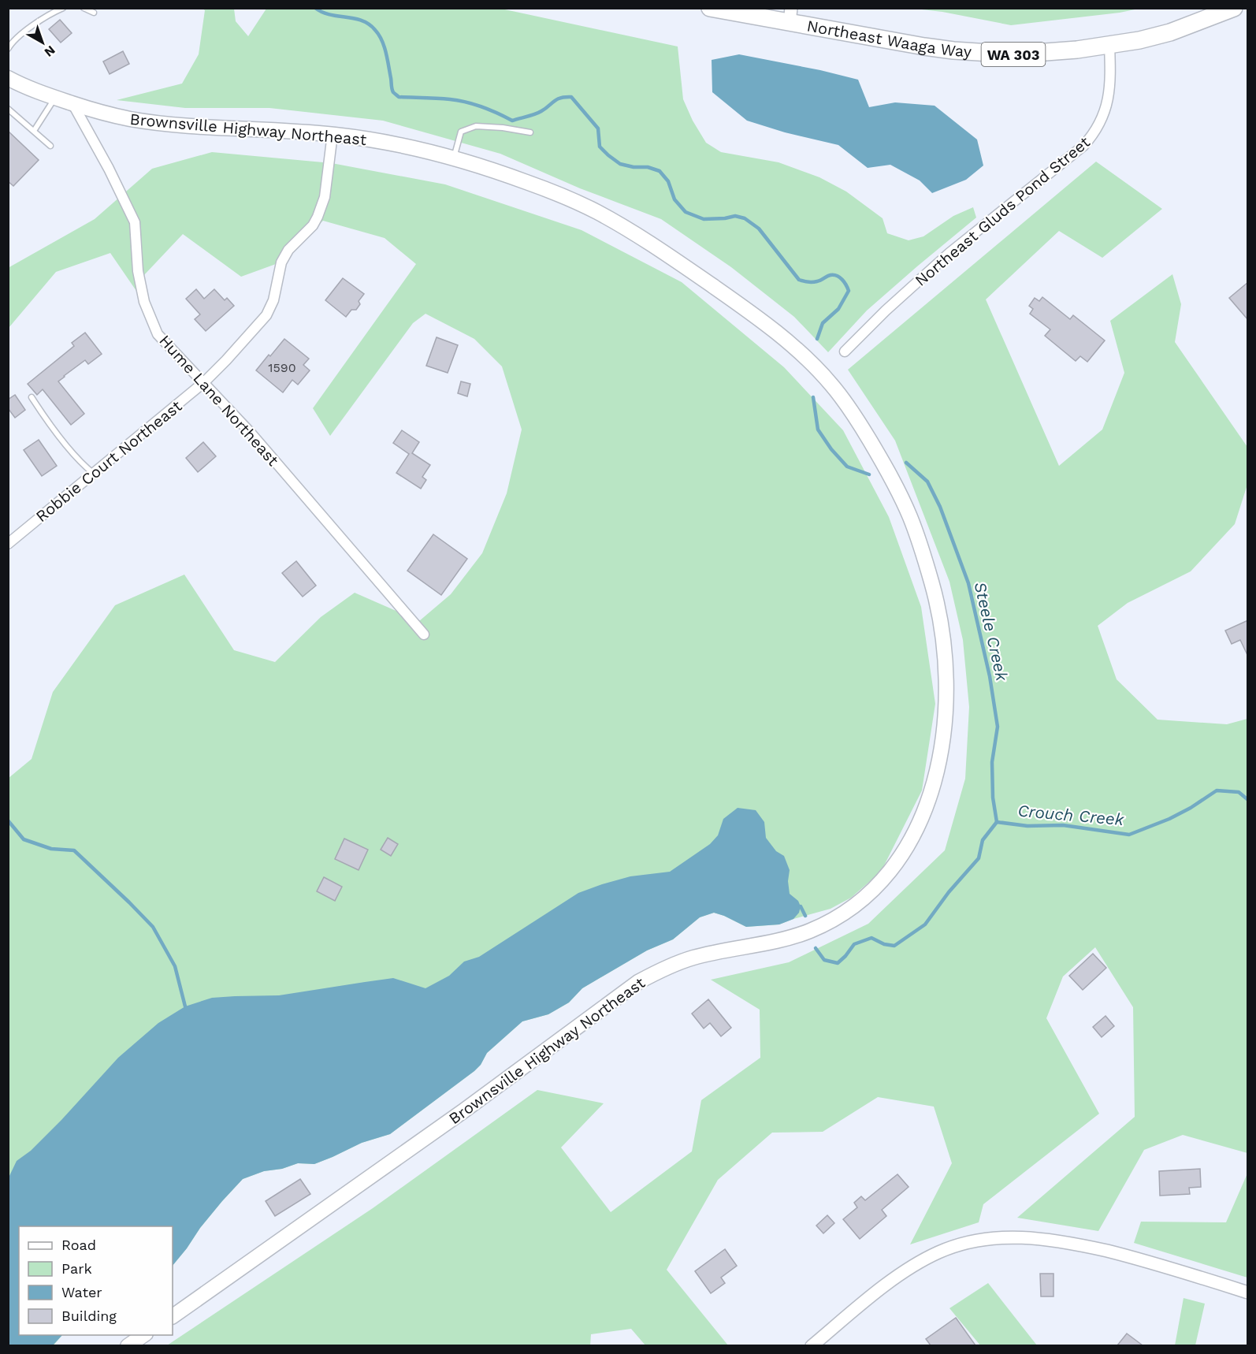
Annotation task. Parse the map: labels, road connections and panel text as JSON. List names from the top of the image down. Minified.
{"streets":{"highway":["Northeast Waaga Way","WA 303"],"main road":["Brownsville Highway Northeast"],"street":["Northeast Gluds Pond Street","Hume Lane Northeast","Robbie Court Northeast"]},"crossings":[["Northeast Waaga Way","Northeast Gluds Pond Street"],["Brownsville Highway Northeast","Hume Lane Northeast"],["Brownsville Highway Northeast","Robbie Court Northeast"],["Hume Lane Northeast","Robbie Court Northeast"]],"water":["Steele Creek","Crouch Creek"],"house_numbers":["1590"],"legend":["Road","Park","Water","Building"],"north":"bottom right"}
